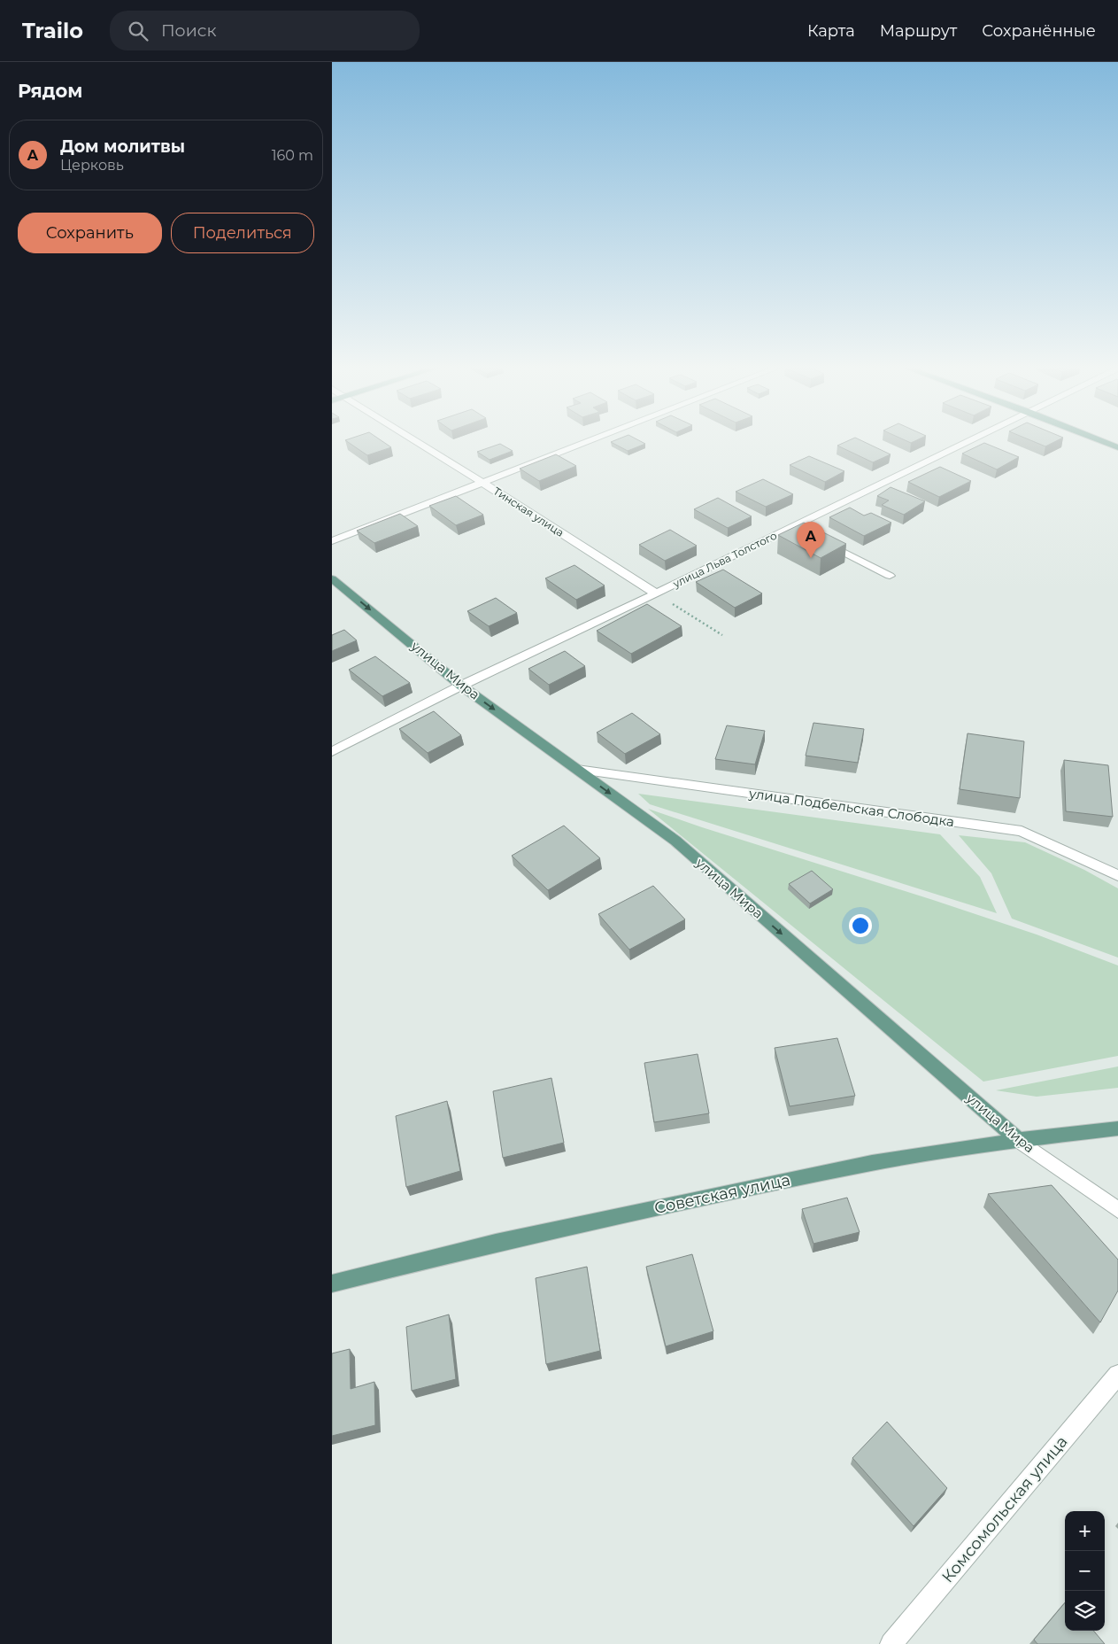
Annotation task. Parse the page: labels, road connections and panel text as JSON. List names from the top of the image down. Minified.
{"streets":{"main road":["улица Мира","Советская улица"],"street":["Тинская улица","улица Льва Толстого","улица Подбельская Слободка","Комсомольская улица"]},"crossings":[["Тинская улица","улица Льва Толстого"],["улица Льва Толстого","улица Мира"],["улица Мира","улица Подбельская Слободка"],["улица Мира","Советская улица"]],"one_way":["улица Мира"],"page":{"header":"Trailo","search":"Поиск","nav":["Карта","Маршрут","Сохранённые"],"heading":"Рядом","list":[{"mark":"A","name":"Дом молитвы","note":"Церковь","value":"160 m"}],"buttons":["Сохранить","Поделиться"],"pins":"A","map_buttons":["+","−"]}}
